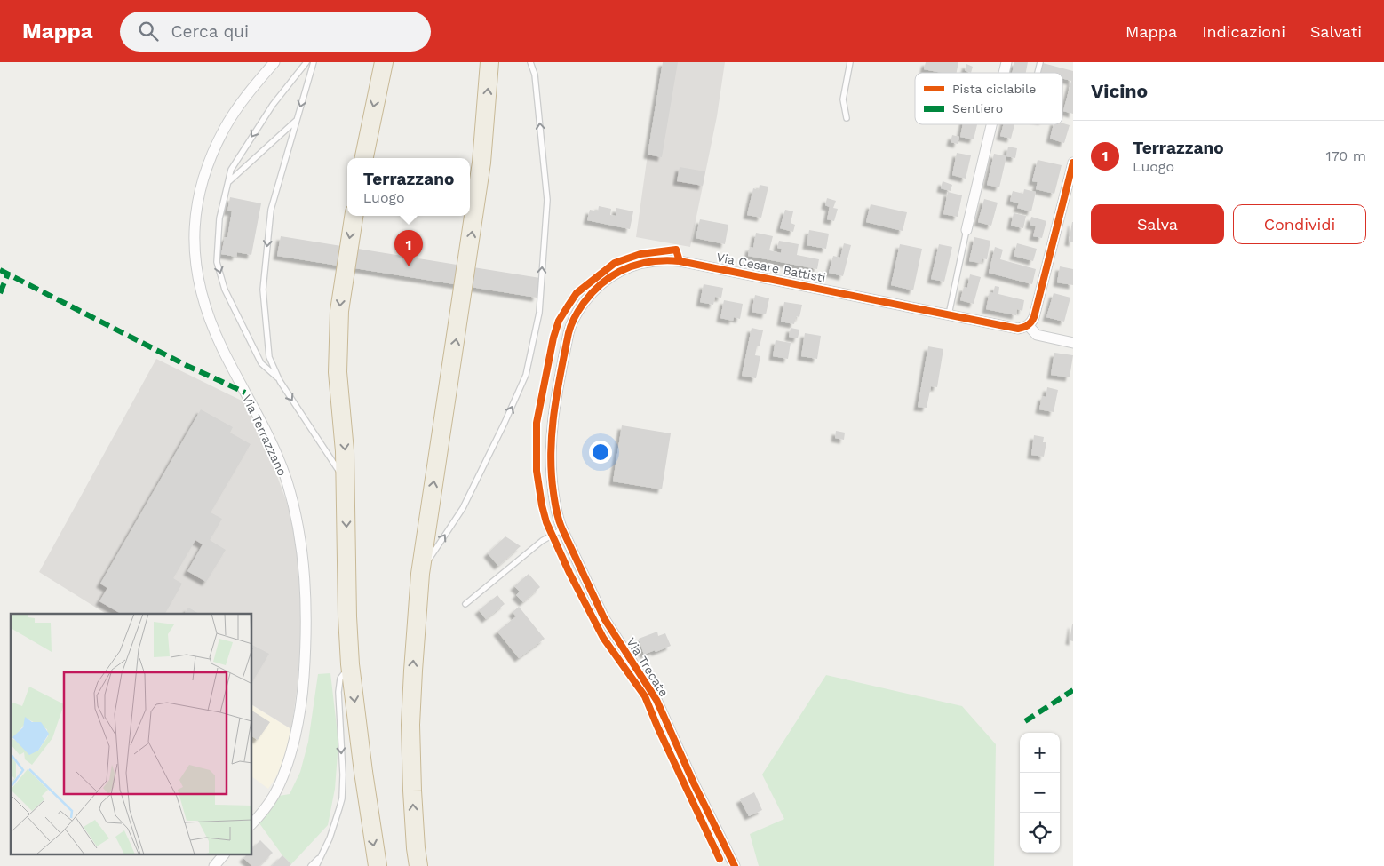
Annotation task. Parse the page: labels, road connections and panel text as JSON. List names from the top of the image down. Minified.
{"streets":{"street":["Via Cesare Battisti","Via Terrazzano","Via Trecate"]},"crossings":[["Via Cesare Battisti","Via Trecate"]],"legend":["Pista ciclabile","Sentiero"],"page":{"header":"Mappa","search":"Cerca qui","nav":["Mappa","Indicazioni","Salvati"],"heading":"Vicino","list":[{"mark":"1","name":"Terrazzano","note":"Luogo","value":"170 m"}],"popup":["Terrazzano","Luogo"],"buttons":["Salva","Condividi"],"pins":"1","map_buttons":["+","−"]}}
